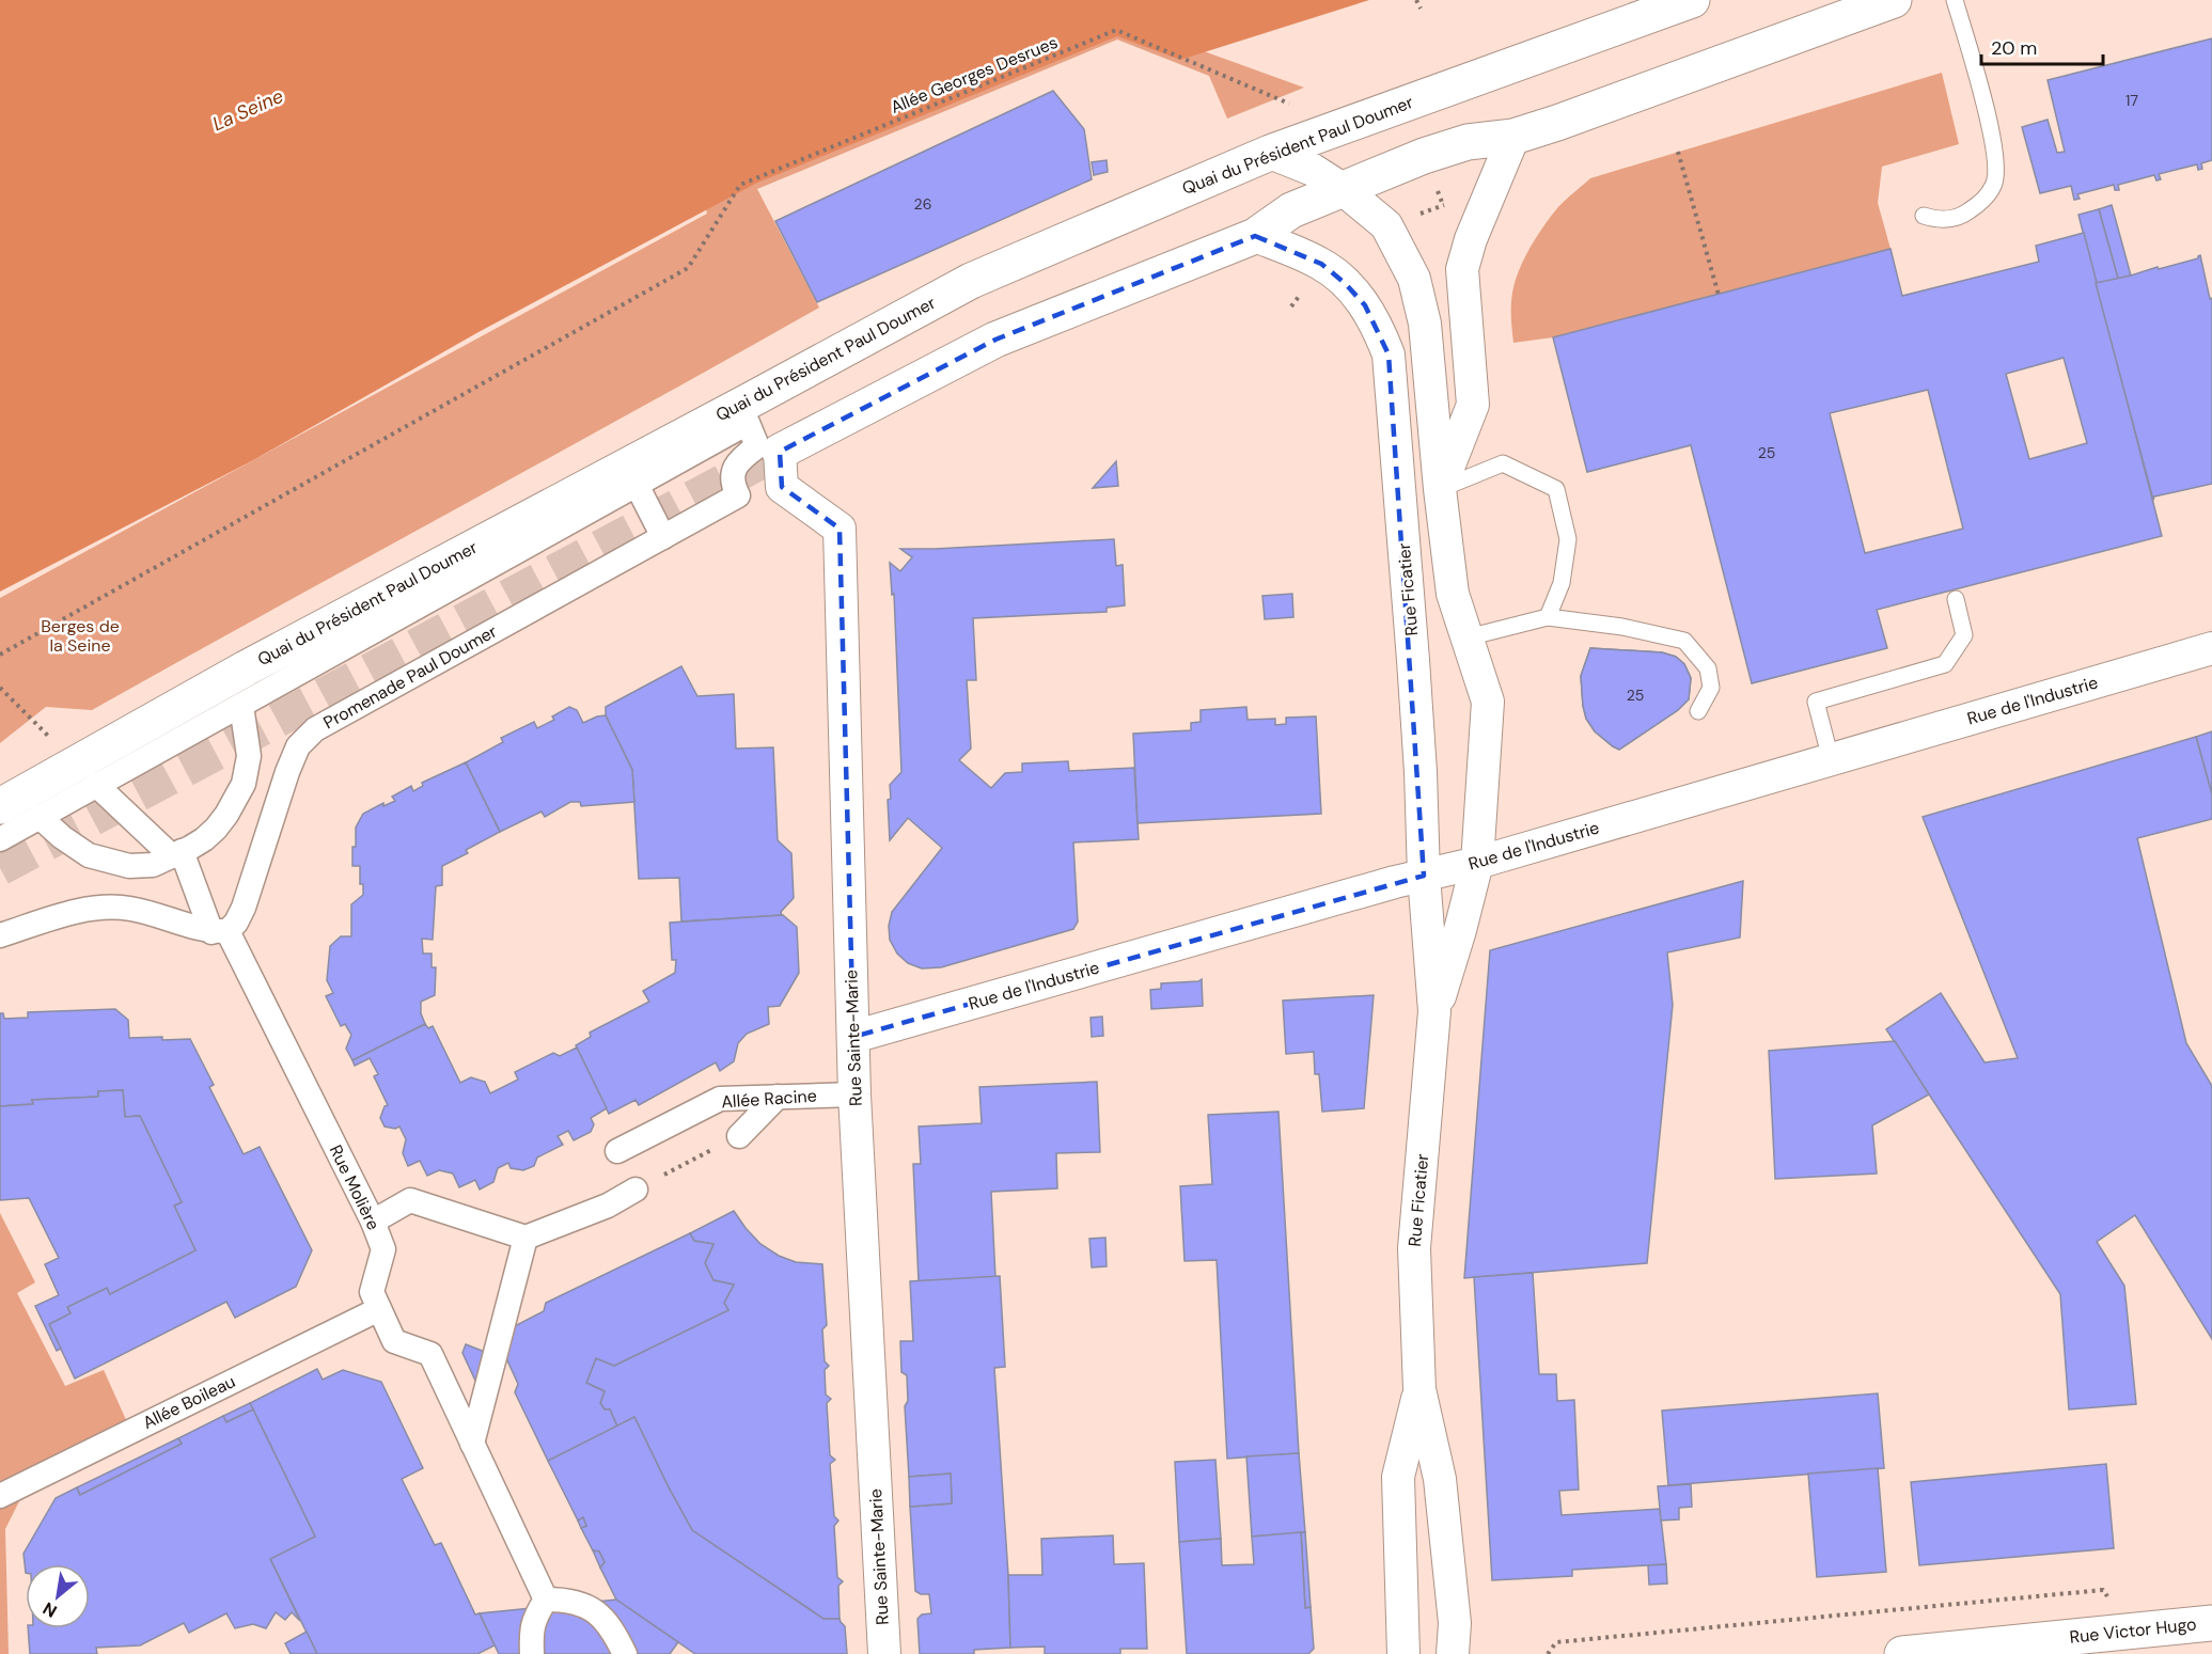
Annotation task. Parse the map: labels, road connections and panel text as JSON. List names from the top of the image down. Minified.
{"streets":{"main road":["Quai du Président Paul Doumer","Rue Victor Hugo"],"street":["Rue Ficatier","Promenade Paul Doumer","Rue de l'Industrie","Rue Sainte-Marie","Allée Racine","Rue Molière","Allée Boileau"],"path":["Allée Georges Desrues"]},"crossings":[["Quai du Président Paul Doumer","Rue Ficatier"],["Rue Ficatier","Rue de l'Industrie"],["Promenade Paul Doumer","Rue Molière"],["Rue de l'Industrie","Rue Sainte-Marie"],["Rue Sainte-Marie","Allée Racine"],["Rue Molière","Allée Boileau"]],"water":["La Seine"],"parks":["Berges de la Seine"],"house_numbers":["17","26","25","25"],"scale_bar":"20 m","north":"bottom left"}
